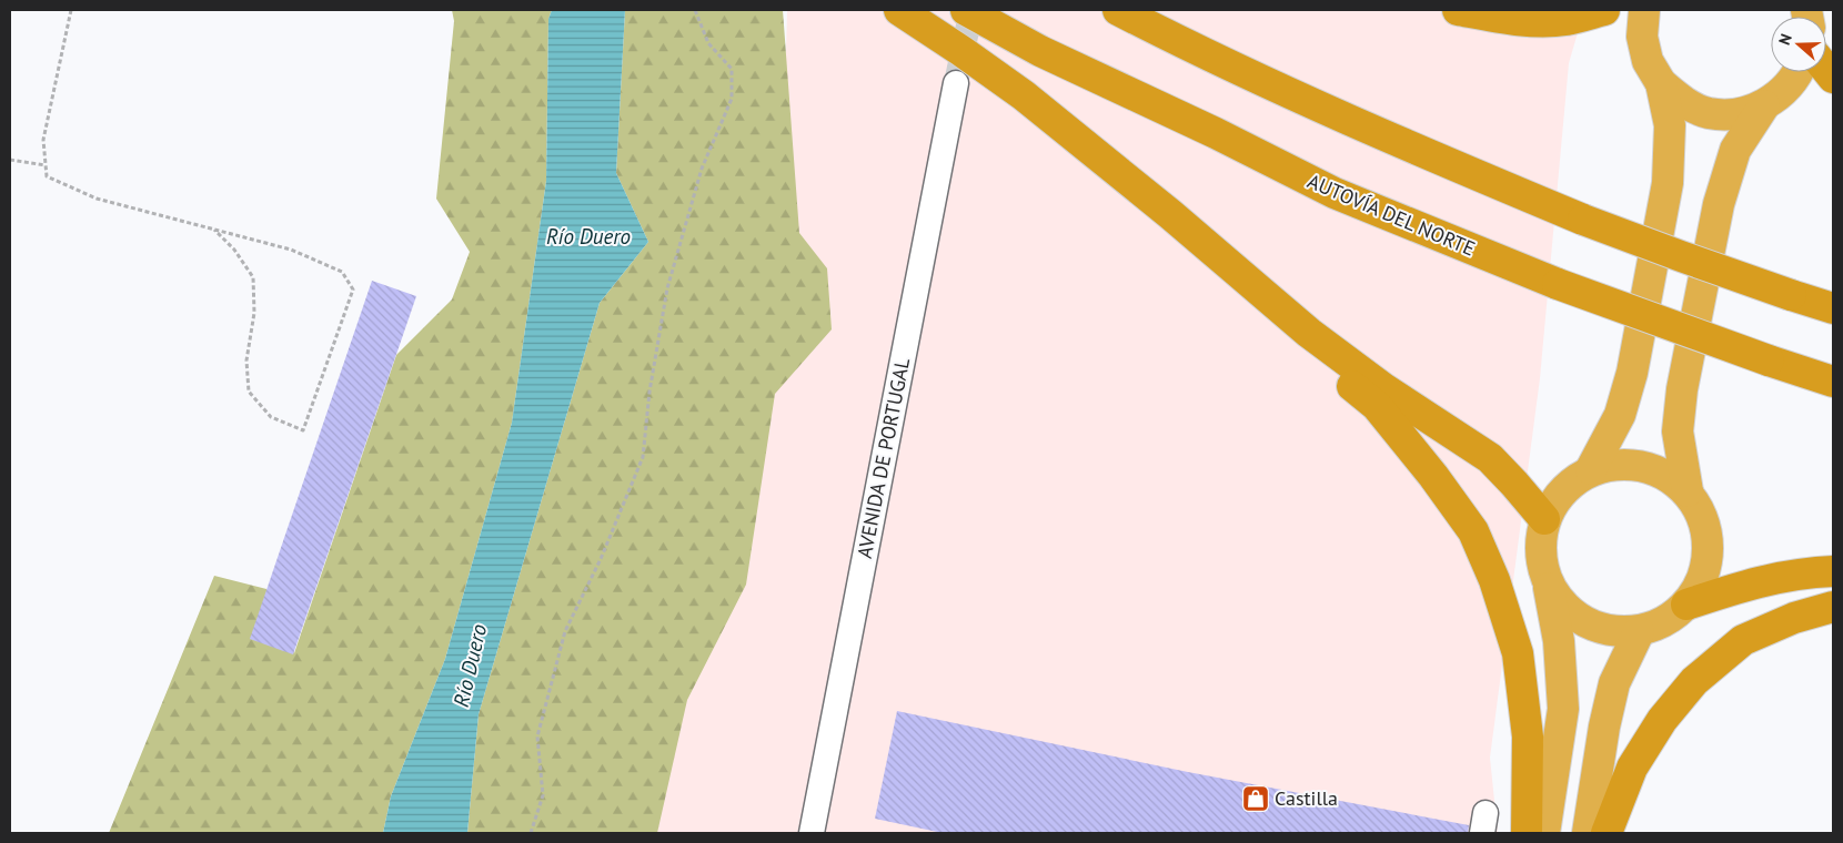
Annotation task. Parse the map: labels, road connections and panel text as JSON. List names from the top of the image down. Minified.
{"streets":{"highway":["AUTOVÍA DEL NORTE"],"street":["AVENIDA DE PORTUGAL"]},"water":["Río Duero"],"places":{"shop":["Castilla"]},"north":"left"}
